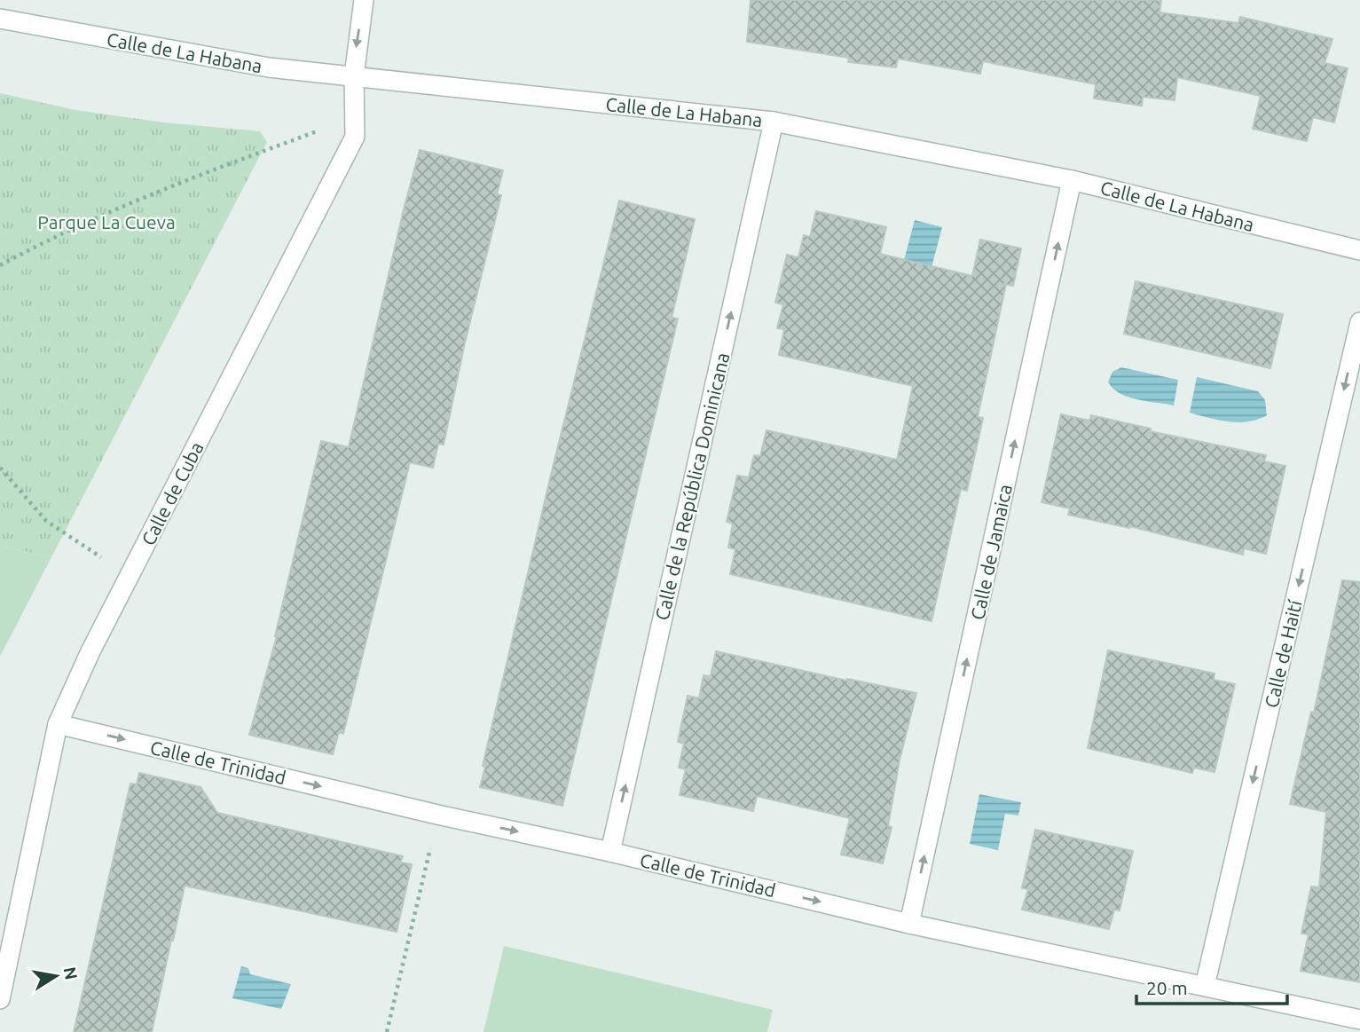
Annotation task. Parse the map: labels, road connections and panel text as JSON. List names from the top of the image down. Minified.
{"streets":{"street":["Calle de La Habana","Calle de la República Dominicana","Calle de Cuba","Calle de Jamaica","Calle de Haití","Calle de Trinidad"]},"crossings":[["Calle de La Habana","Calle de la República Dominicana"],["Calle de La Habana","Calle de Cuba"],["Calle de La Habana","Calle de Jamaica"],["Calle de la República Dominicana","Calle de Trinidad"],["Calle de Cuba","Calle de Trinidad"],["Calle de Jamaica","Calle de Trinidad"],["Calle de Haití","Calle de Trinidad"]],"one_way":["Calle de la República Dominicana","Calle de Jamaica","Calle de Haití","Calle de Trinidad"],"parks":["Parque La Cueva"],"scale_bar":"20 m","north":"right"}
